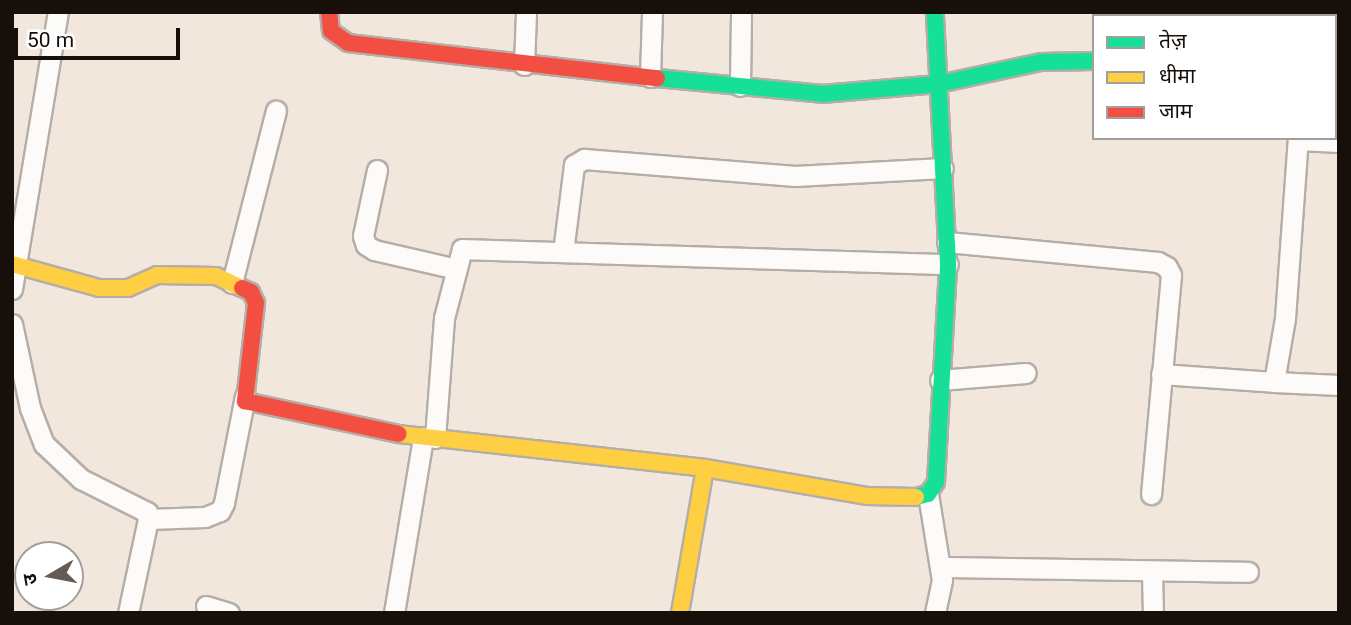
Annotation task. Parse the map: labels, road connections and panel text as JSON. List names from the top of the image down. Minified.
{"legend":["तेज़","धीमा","जाम"],"scale_bar":"50 m","north":"left"}
